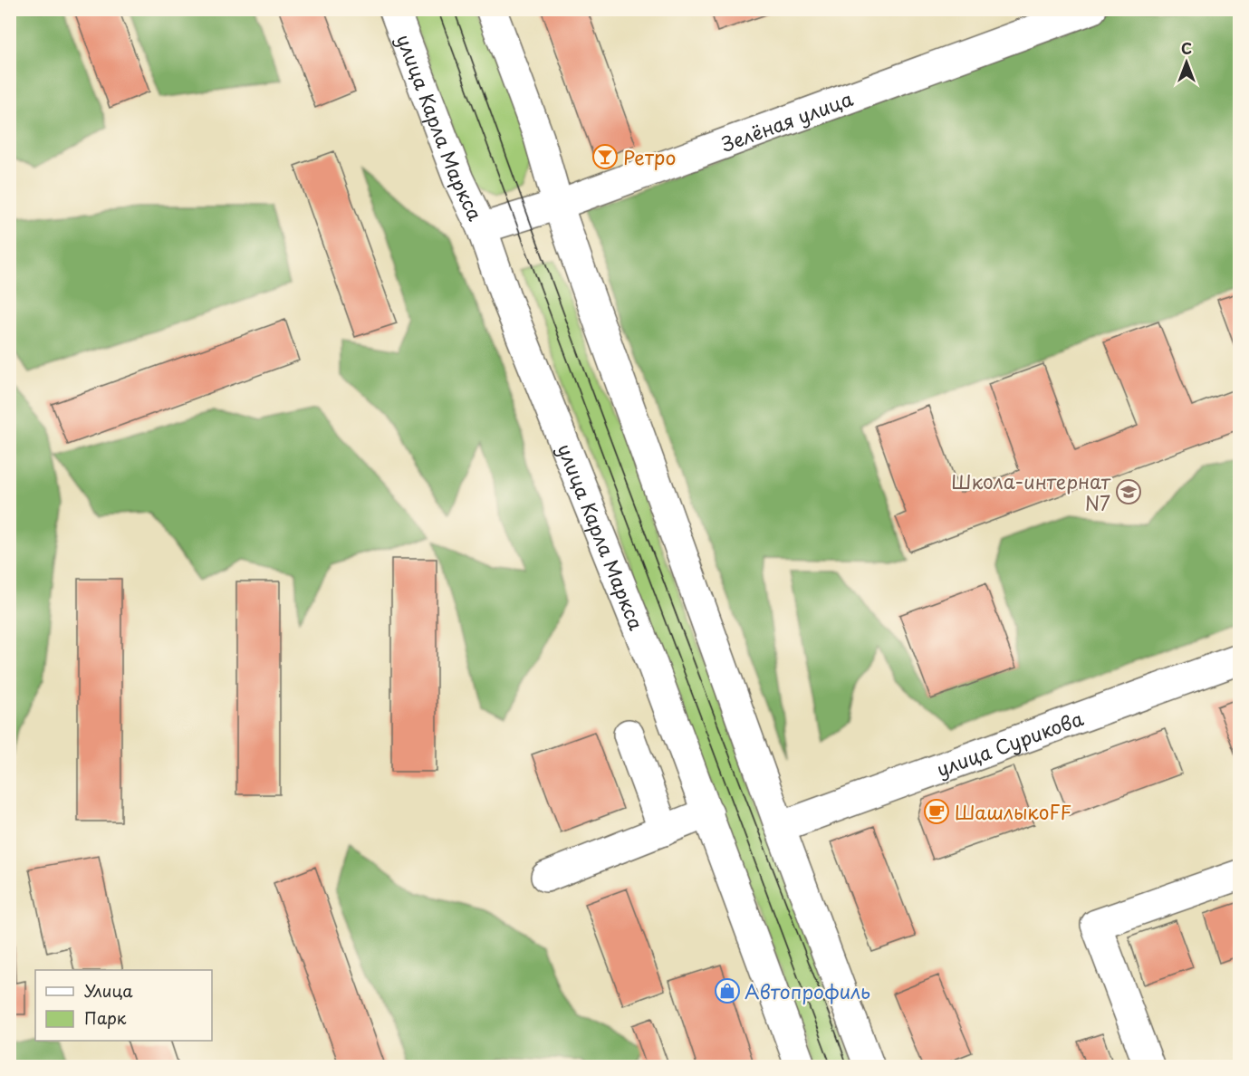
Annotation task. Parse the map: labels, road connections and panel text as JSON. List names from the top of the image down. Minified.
{"streets":{"street":["Зелёная улица","улица Карла Маркса","улица Сурикова"]},"crossings":[["Зелёная улица","улица Карла Маркса"]],"places":{"bar":["Ретро"],"school or university":["Школа-интернат N7"],"cafe":["ШашлыкoFF"],"shop":["Автопрофиль"]},"legend":["Улица","Парк"],"north":"top"}
